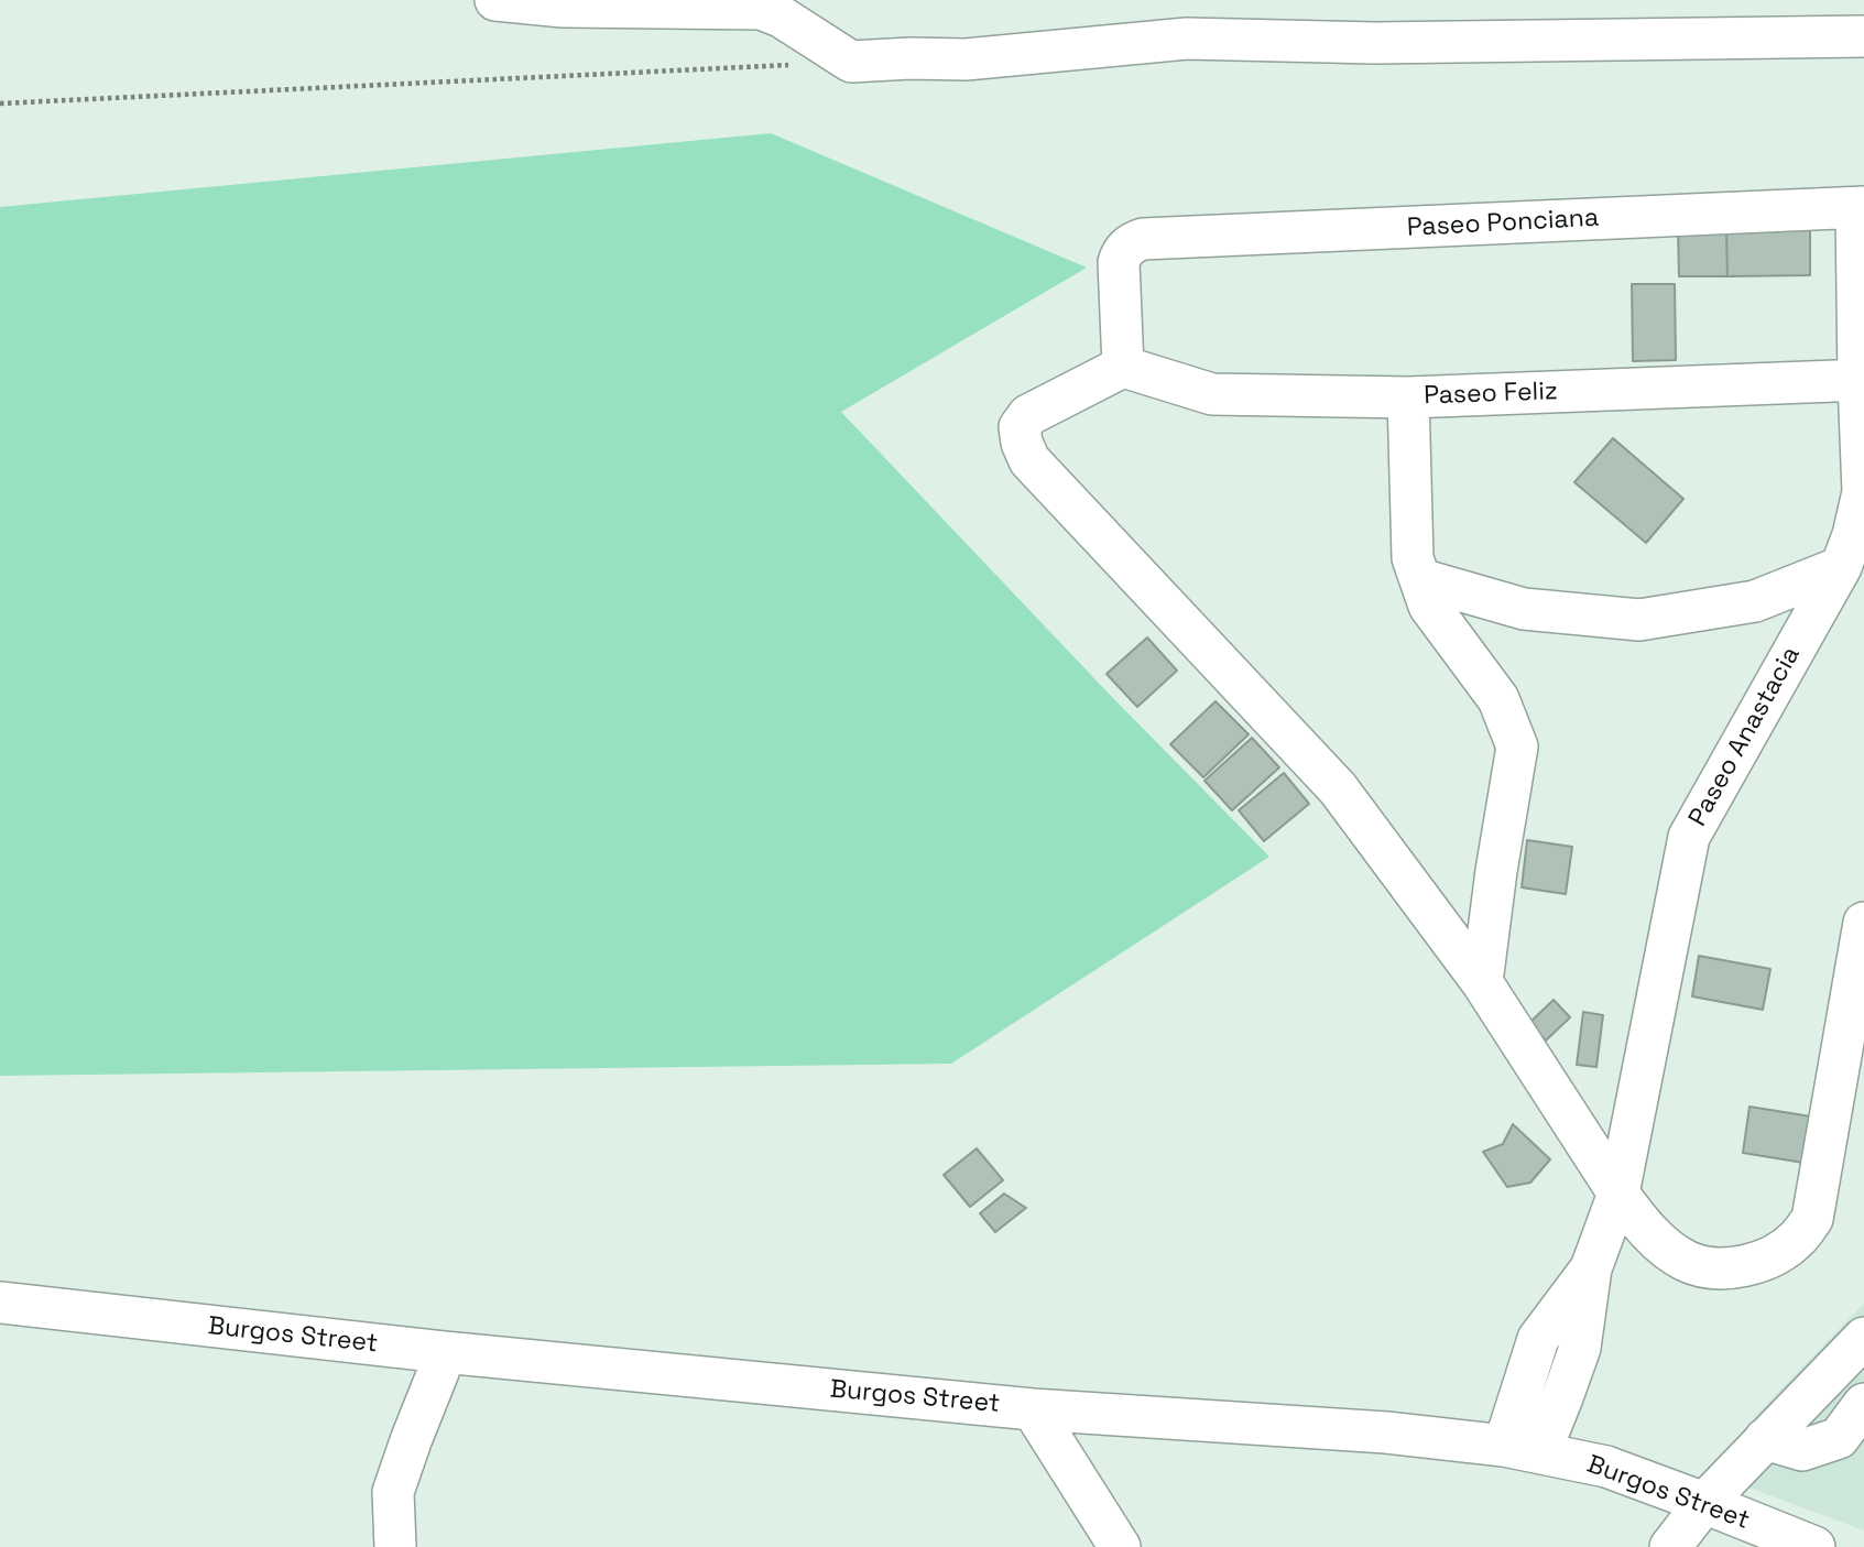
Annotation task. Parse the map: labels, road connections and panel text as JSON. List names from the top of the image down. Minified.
{"streets":{"street":["Paseo Ponciana","Paseo Feliz","Paseo Anastacia","Burgos Street"]},"crossings":[["Paseo Ponciana","Paseo Feliz"],["Paseo Ponciana","Paseo Anastacia"],["Paseo Feliz","Paseo Anastacia"],["Paseo Anastacia","Burgos Street"]]}
